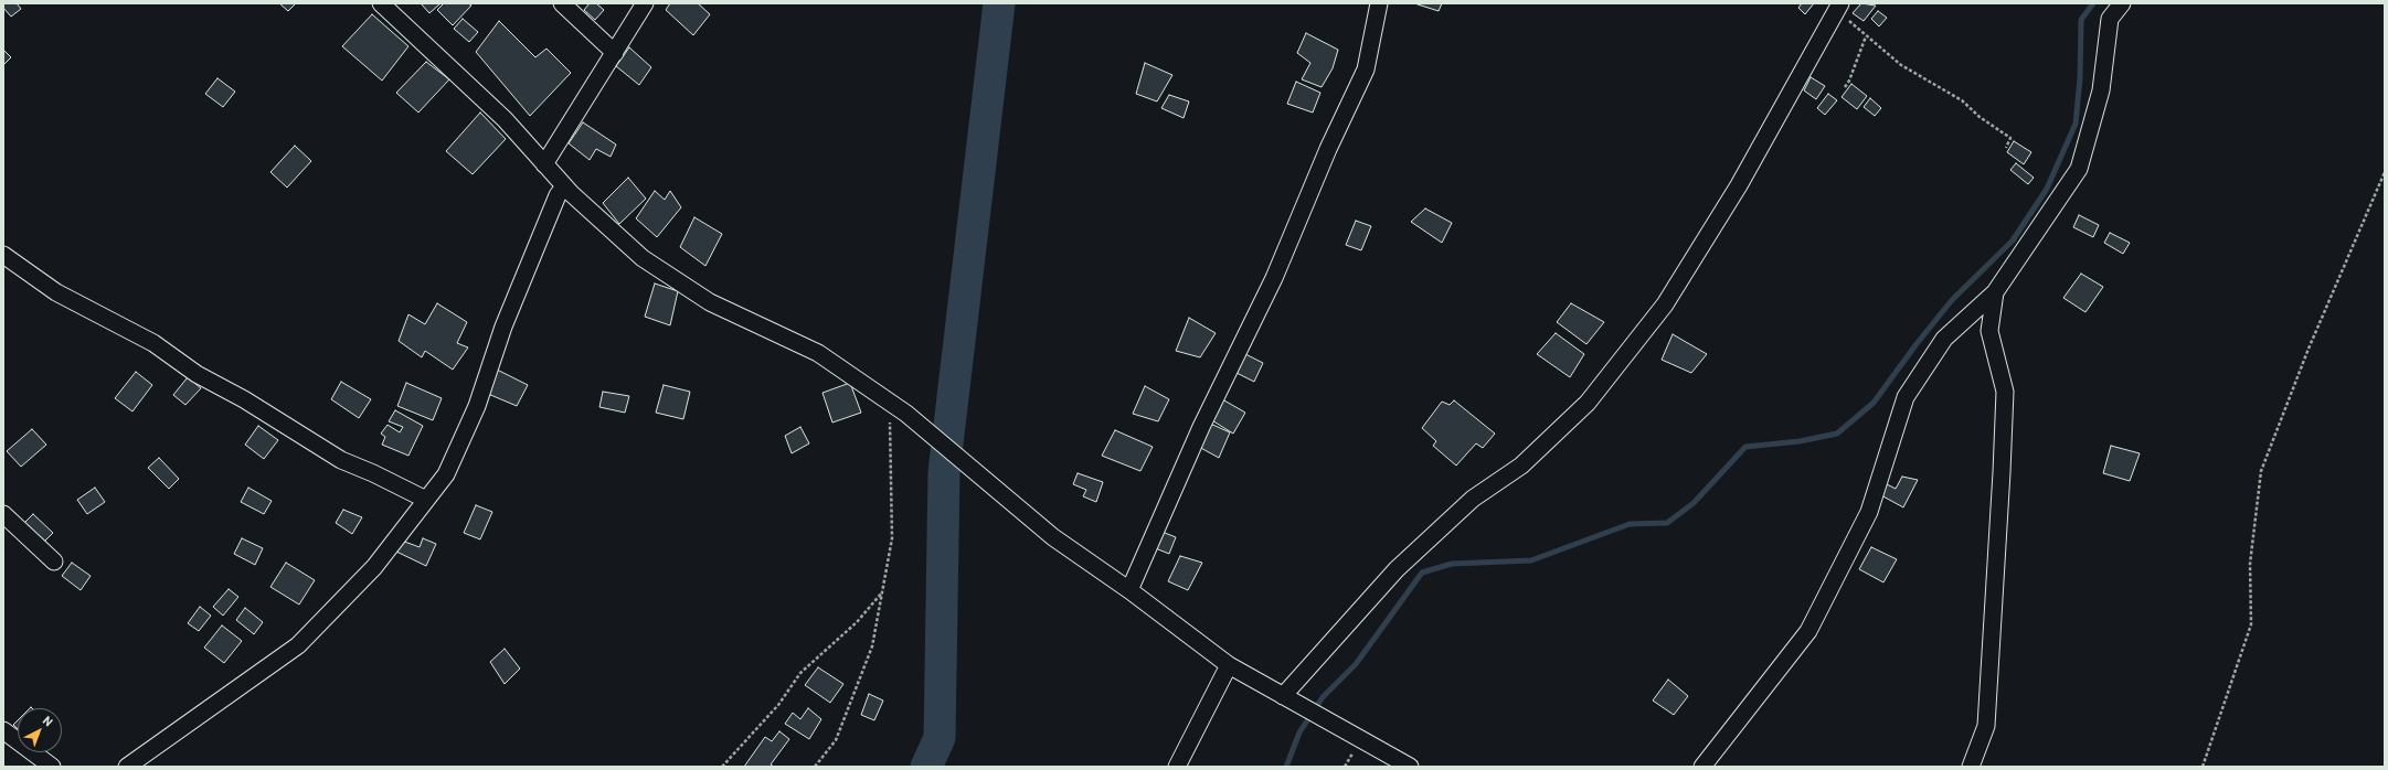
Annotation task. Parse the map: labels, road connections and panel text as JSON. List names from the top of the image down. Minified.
{"north":"top right"}
